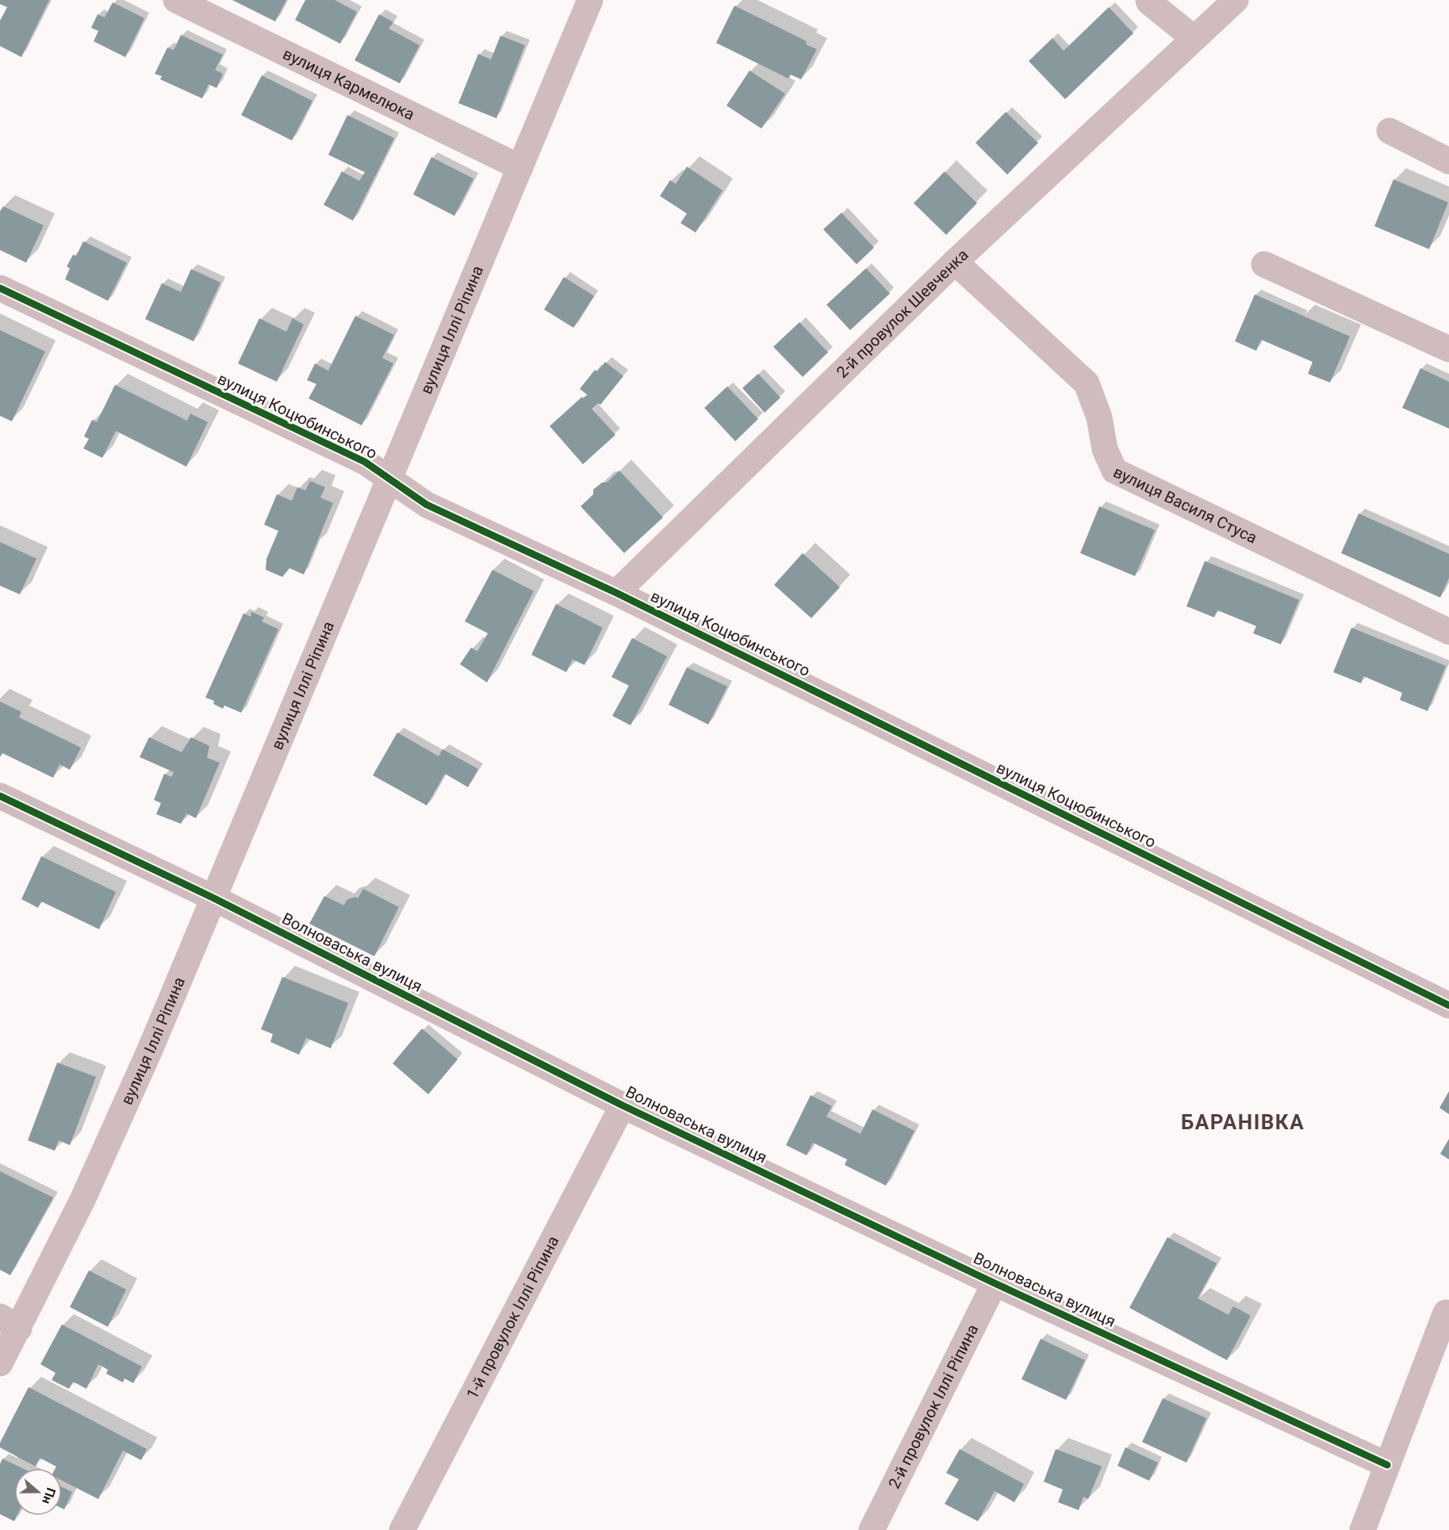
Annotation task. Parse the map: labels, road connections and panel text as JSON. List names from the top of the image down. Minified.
{"streets":{"street":["вулиця Кармелюка","2-й провулок Шевченка","вулиця Іллі Ріпина","вулиця Коцюбинського","вулиця Василя Стуса","Волноваська вулиця","1-й провулок Іллі Ріпина","2-й провулок Іллі Ріпина"]},"crossings":[["вулиця Кармелюка","вулиця Іллі Ріпина"],["2-й провулок Шевченка","вулиця Коцюбинського"],["2-й провулок Шевченка","вулиця Василя Стуса"],["вулиця Іллі Ріпина","вулиця Коцюбинського"],["вулиця Іллі Ріпина","Волноваська вулиця"],["Волноваська вулиця","1-й провулок Іллі Ріпина"],["Волноваська вулиця","2-й провулок Іллі Ріпина"]],"districts":["БАРАНІВКА"],"north":"right"}
